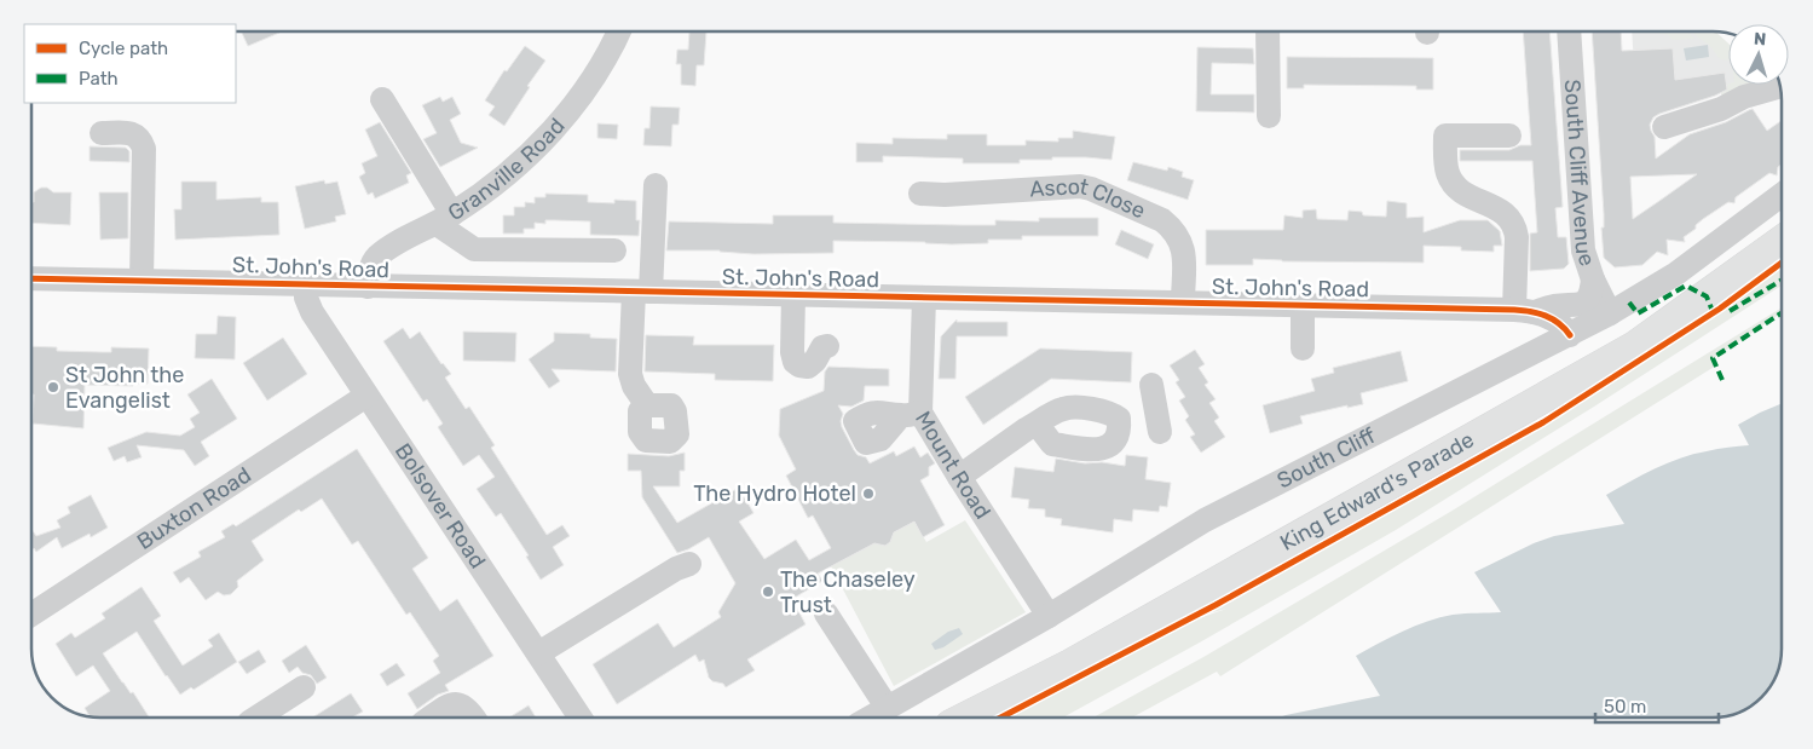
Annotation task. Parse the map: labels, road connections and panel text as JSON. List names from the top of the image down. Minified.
{"streets":{"main road":["King Edward's Parade"],"street":["Granville Road","South Cliff Avenue","Ascot Close","St. John's Road","South Cliff","Mount Road","Bolsover Road","Buxton Road"]},"crossings":[["Granville Road","St. John's Road"],["South Cliff Avenue","St. John's Road"],["South Cliff Avenue","South Cliff"],["Ascot Close","St. John's Road"],["St. John's Road","South Cliff"],["St. John's Road","Mount Road"],["St. John's Road","Bolsover Road"],["South Cliff","Mount Road"],["Bolsover Road","Buxton Road"]],"places":["St John the Evangelist","The Hydro Hotel","The Chaseley Trust"],"legend":["Cycle path","Path"],"scale_bar":"50 m","north":"top"}
